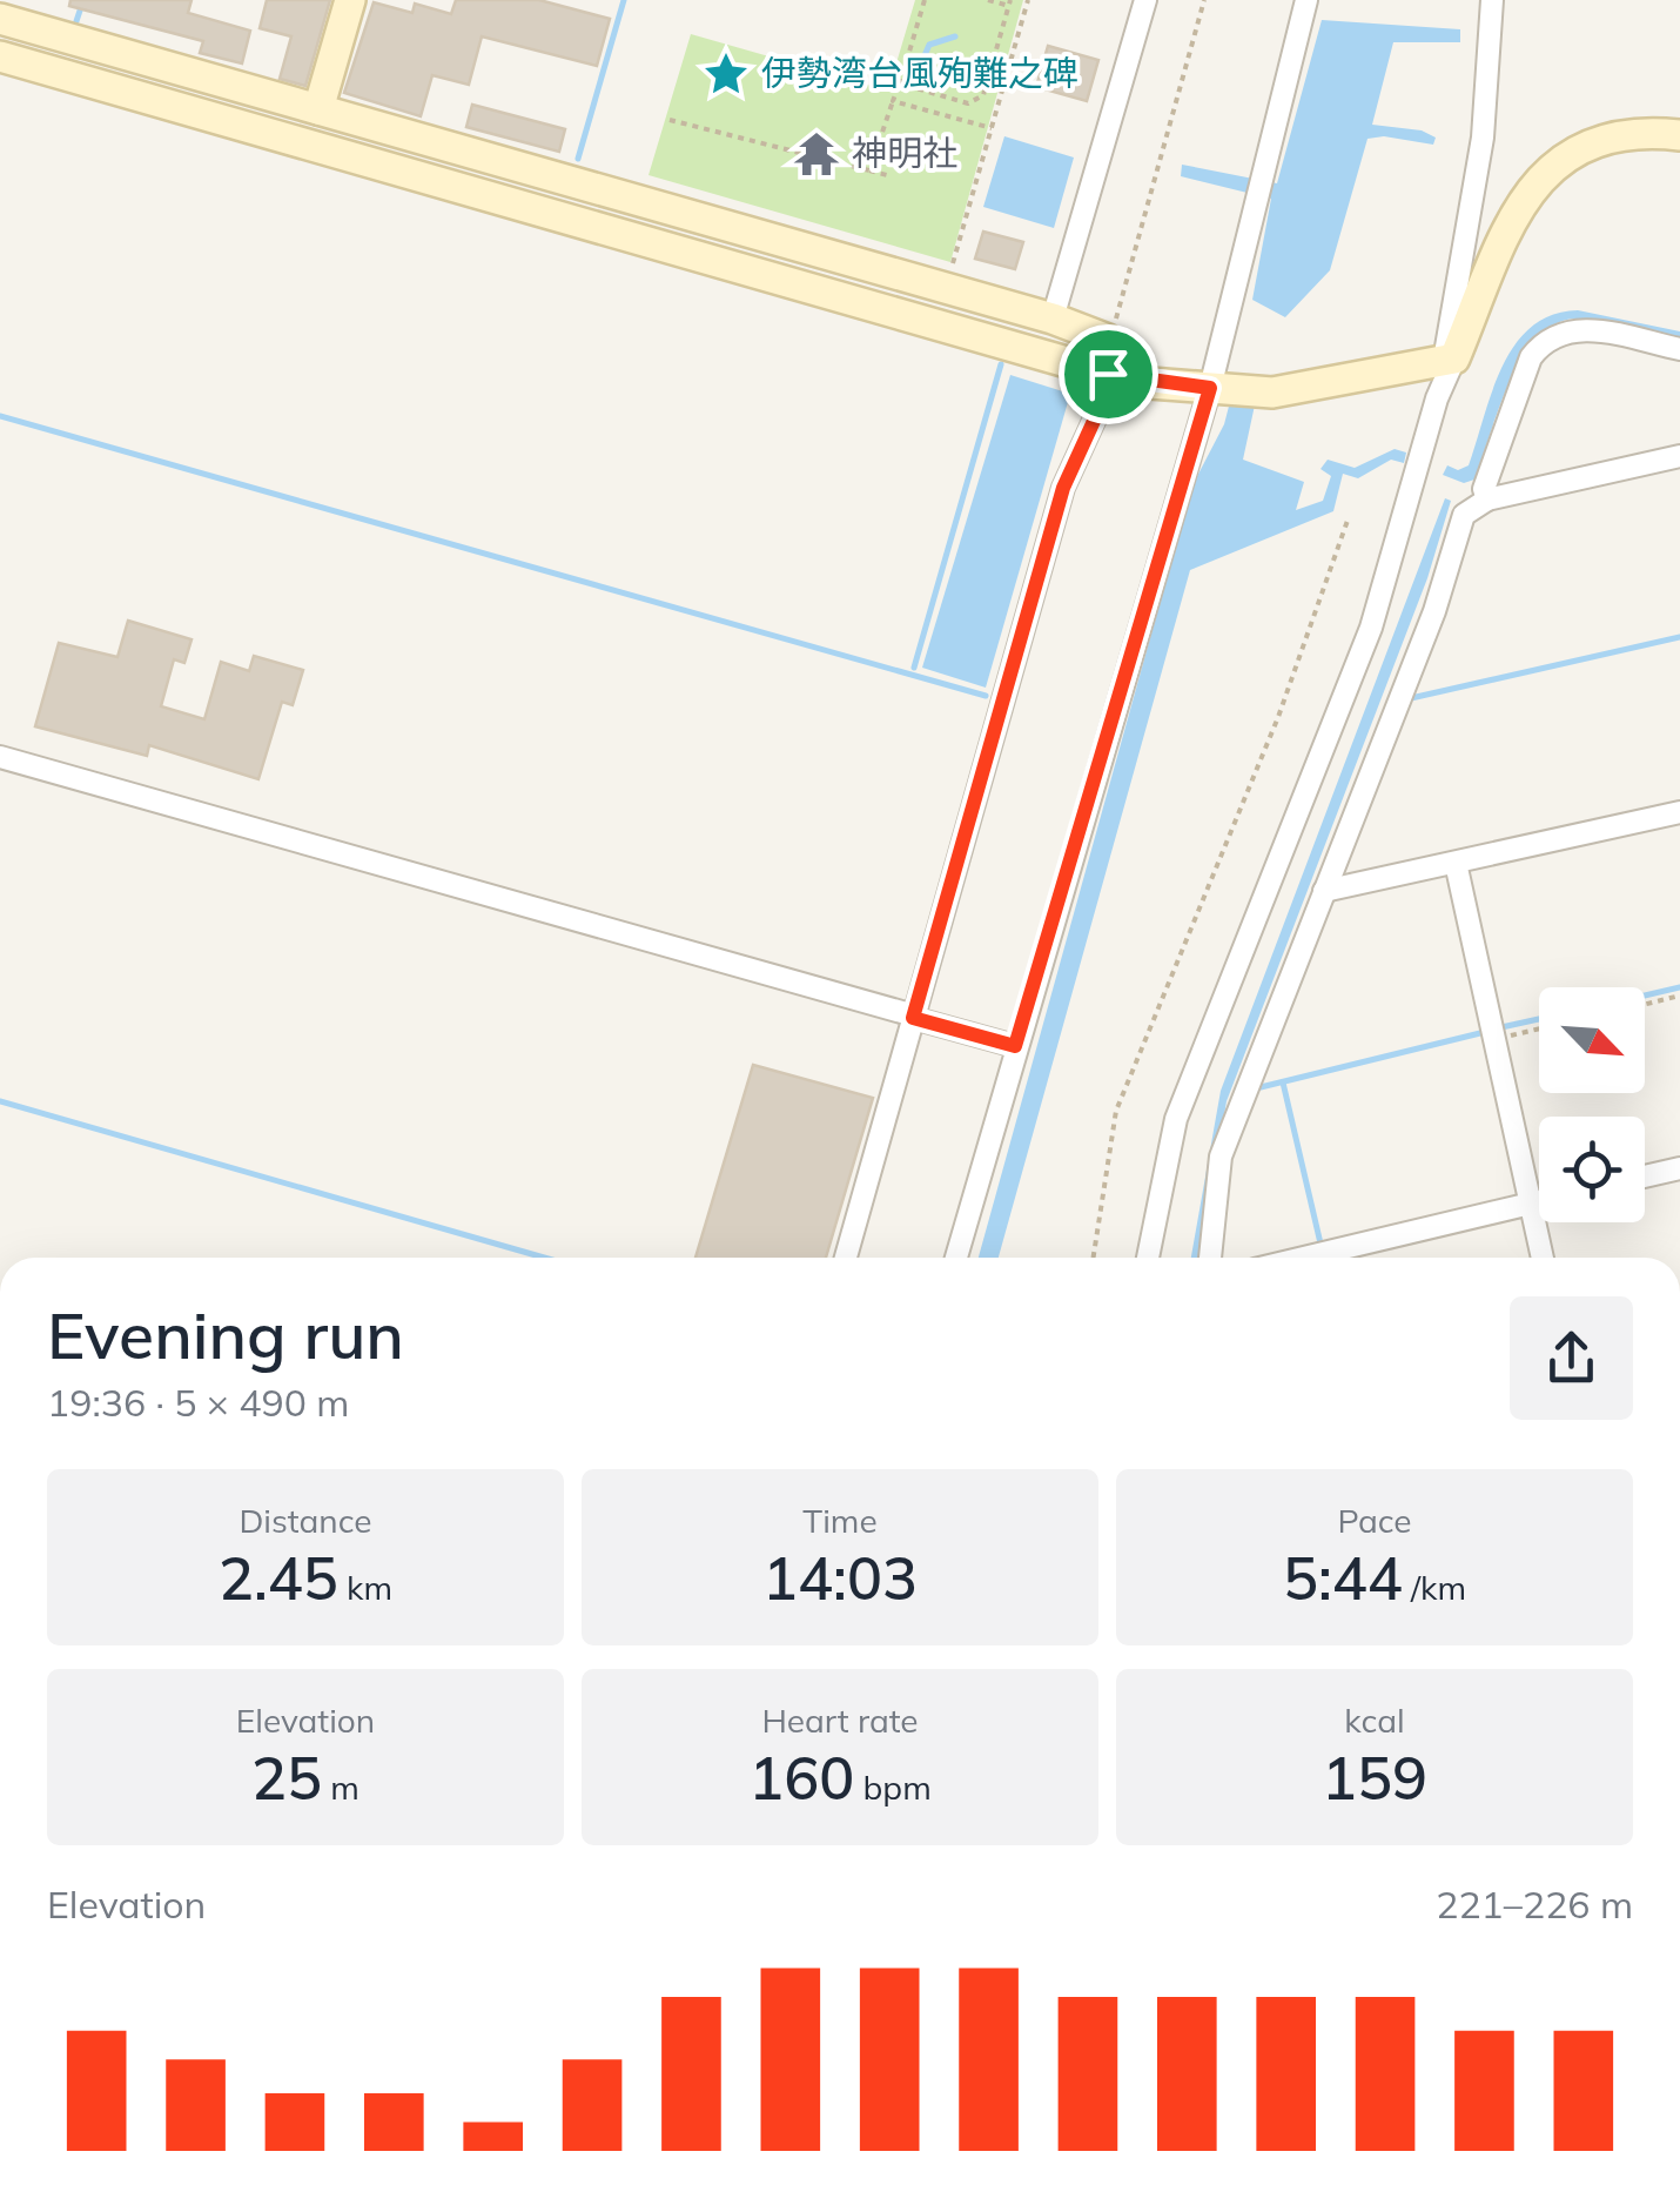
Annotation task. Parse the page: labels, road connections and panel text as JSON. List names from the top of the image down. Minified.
{"places":{"place":["伊勢湾台風殉難之碑"],"temple":["神明社"]},"north":"bottom right","page":{"heading":["Evening run","19:36 · 5 × 490 m"],"stats":[["Distance","2.45 km"],["Time","14:03"],["Pace","5:44 /km"],["Elevation","25 m"],["Heart rate","160 bpm"],["kcal","159"]],"chart":["Elevation","221–226 m"]}}
